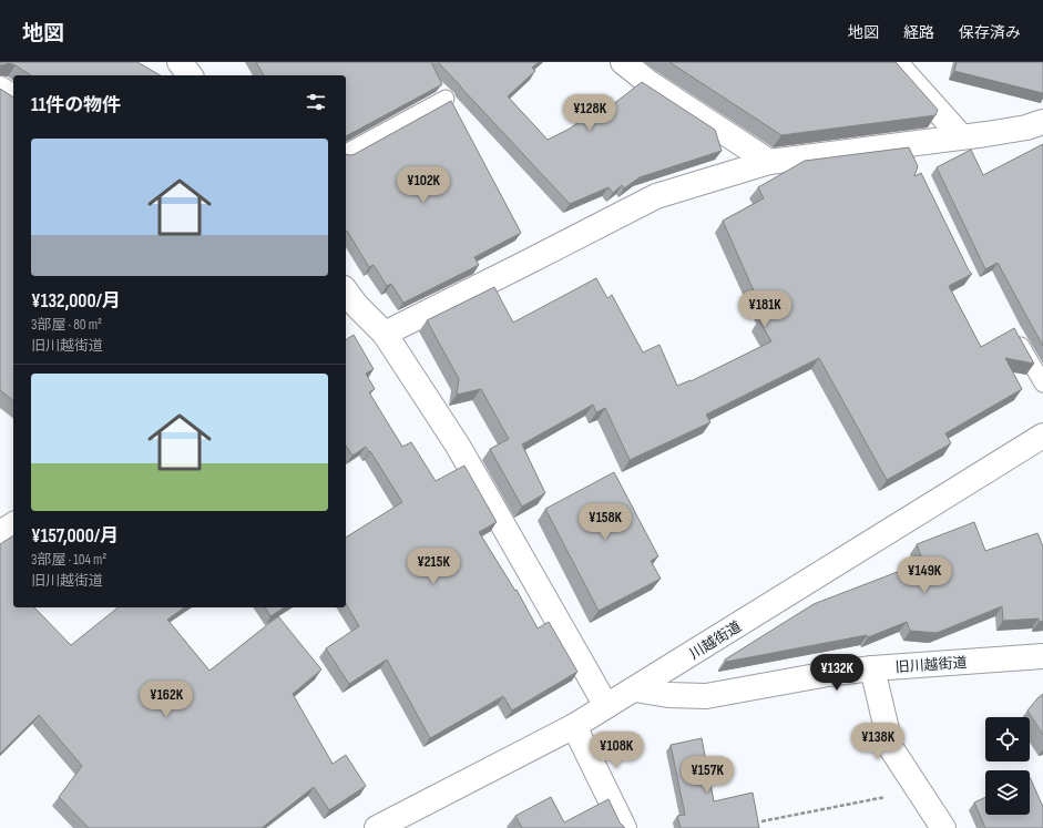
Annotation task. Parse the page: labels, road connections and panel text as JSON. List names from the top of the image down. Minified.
{"streets":{"main road":["川越街道","旧川越街道"]},"crossings":[["川越街道","旧川越街道"]],"page":{"header":"地図","nav":["地図","経路","保存済み"],"heading":"11件の物件","price":["¥128K","¥102K","¥181K","¥158K","¥215K","¥149K","¥132K","¥162K","¥138K","¥108K","¥157K"],"list":[{"name":"¥132,000/月","note":"3部屋 · 80 m² · 旧川越街道"},{"name":"¥157,000/月","note":"3部屋 · 104 m² · 旧川越街道"}]}}
